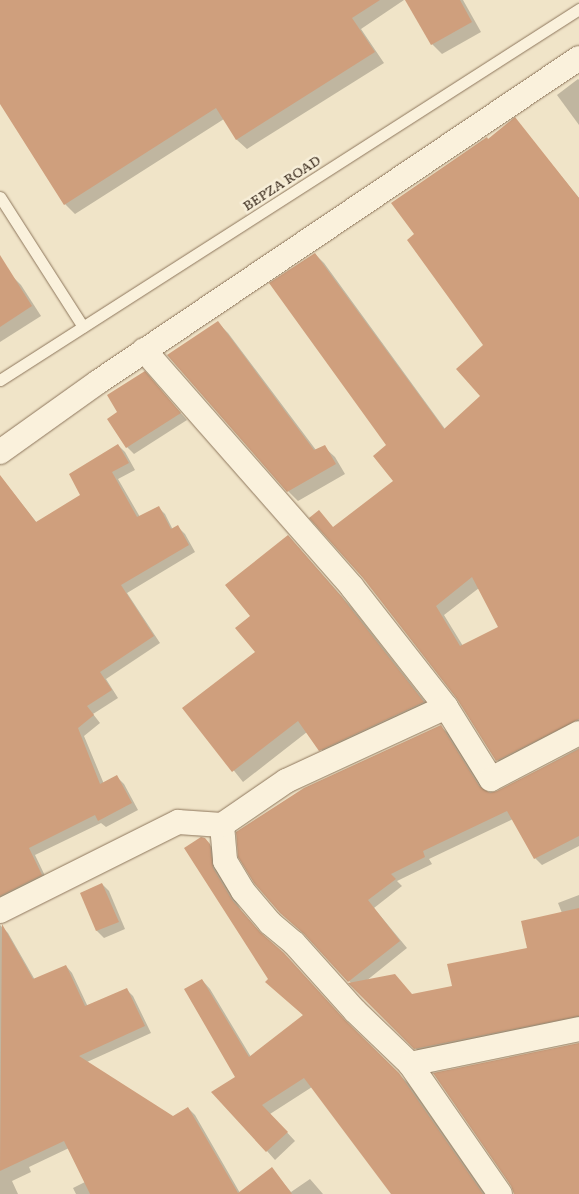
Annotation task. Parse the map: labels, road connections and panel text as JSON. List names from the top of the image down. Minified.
{"streets":{"lane":["BEPZA ROAD"]}}
